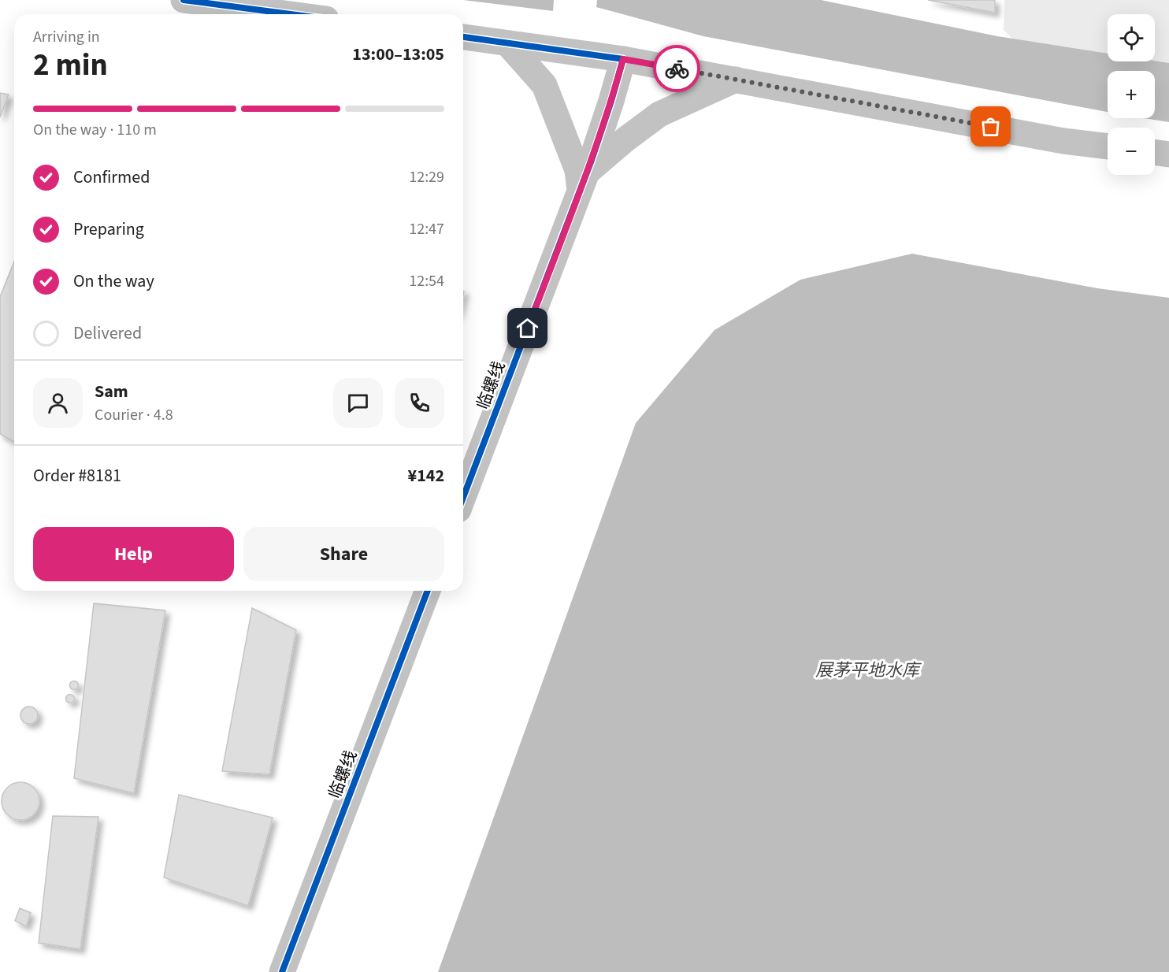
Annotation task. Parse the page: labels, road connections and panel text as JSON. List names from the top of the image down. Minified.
{"streets":{"street":["临螺线"]},"water":["展茅平地水库"],"page":{"map_buttons":["+","−"],"heading":["2 min","Arriving in","13:00–13:05"],"panel":["Sam","Courier · 4.8","Order #8181","¥142"],"bar":"On the way · 110 m","list":[["Confirmed","12:29"],["Preparing","12:47"],["On the way","12:54"],"Delivered"],"buttons":["Help","Share"]}}
